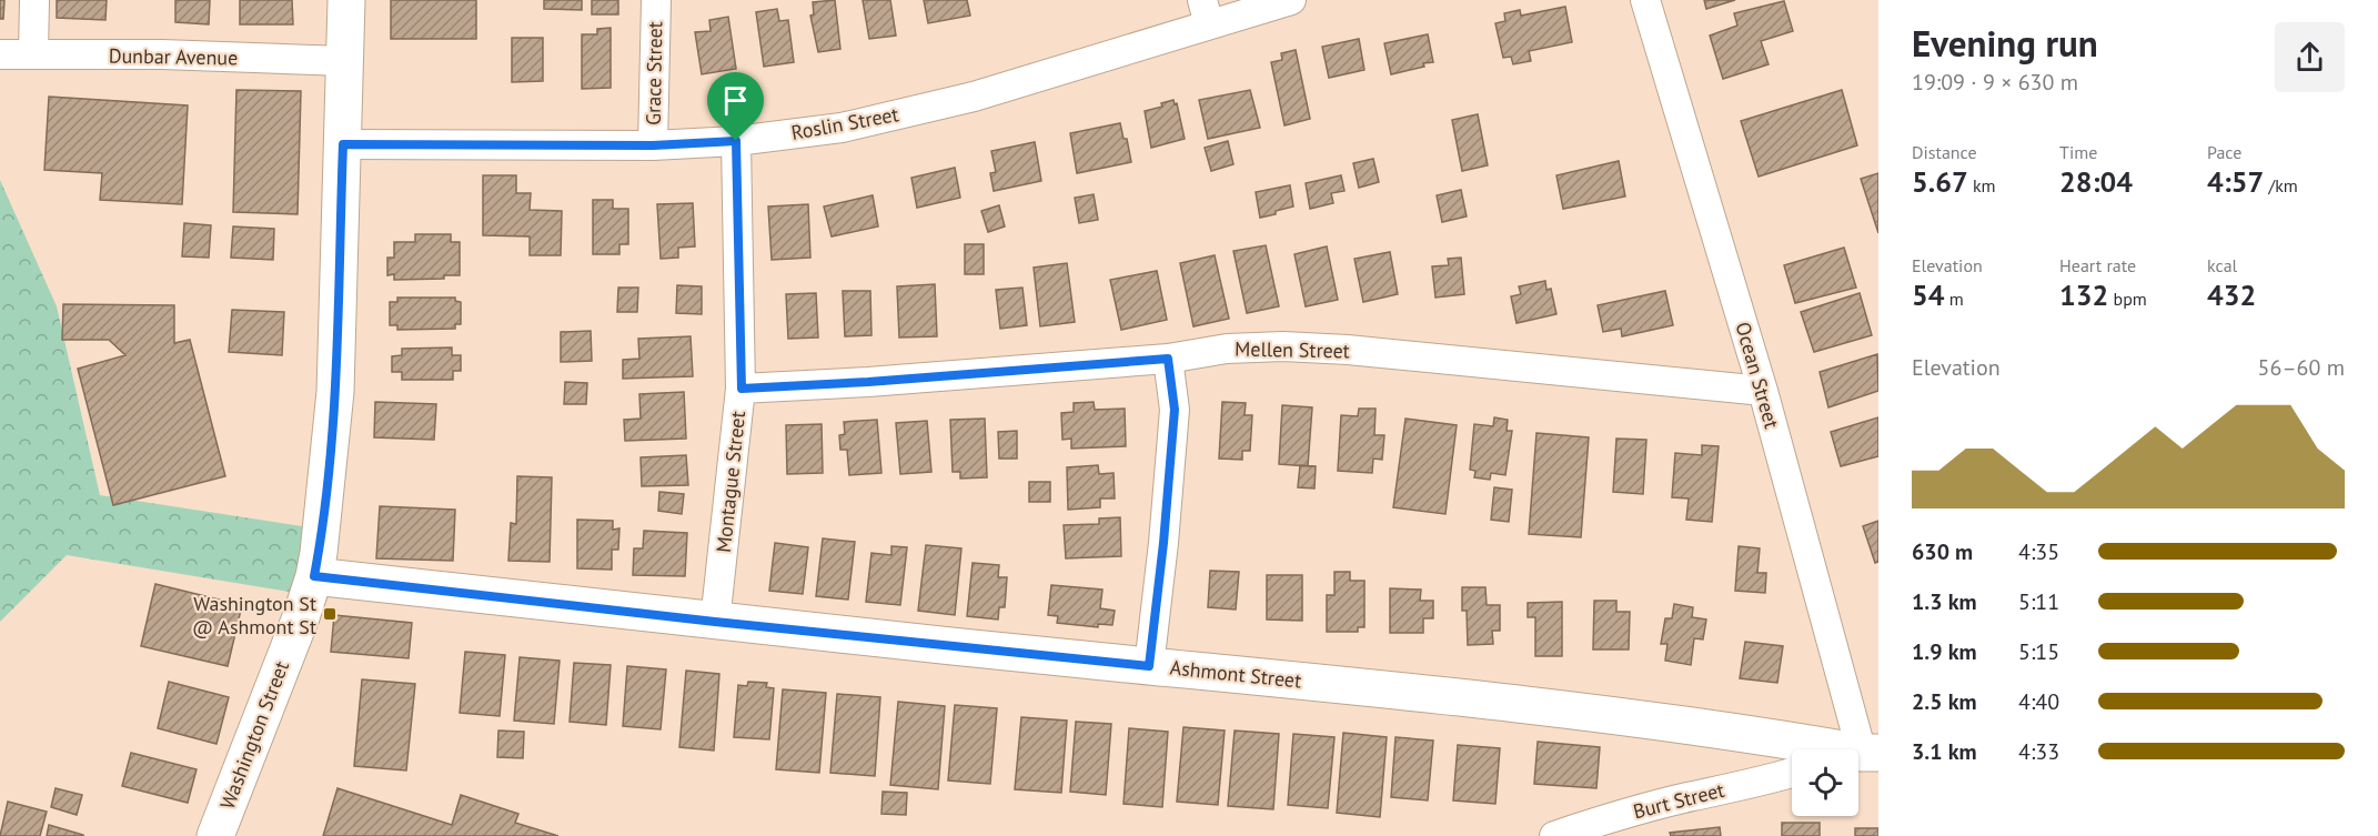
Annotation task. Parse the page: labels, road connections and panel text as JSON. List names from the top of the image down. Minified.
{"streets":{"street":["Dunbar Avenue","Grace Street","Roslin Street","Mellen Street","Ocean Street","Montague Street","Ashmont Street","Washington Street","Burt Street"]},"crossings":[["Dunbar Avenue","Washington Street"],["Grace Street","Roslin Street"],["Roslin Street","Montague Street"],["Roslin Street","Washington Street"],["Mellen Street","Ocean Street"],["Mellen Street","Montague Street"],["Montague Street","Ashmont Street"],["Ashmont Street","Washington Street"]],"places":{"transit":["Washington St @ Ashmont St"]},"page":{"heading":["Evening run","19:09 · 9 × 630 m"],"stats":[["Distance","5.67 km"],["Time","28:04"],["Pace","4:57 /km"],["Elevation","54 m"],["Heart rate","132 bpm"],["kcal","432"]],"chart":["Elevation","56–60 m"],"list":[{"name":"630 m","note":"4:35"},{"name":"1.3 km","note":"5:11"},{"name":"1.9 km","note":"5:15"},{"name":"2.5 km","note":"4:40"},{"name":"3.1 km","note":"4:33"}]}}
